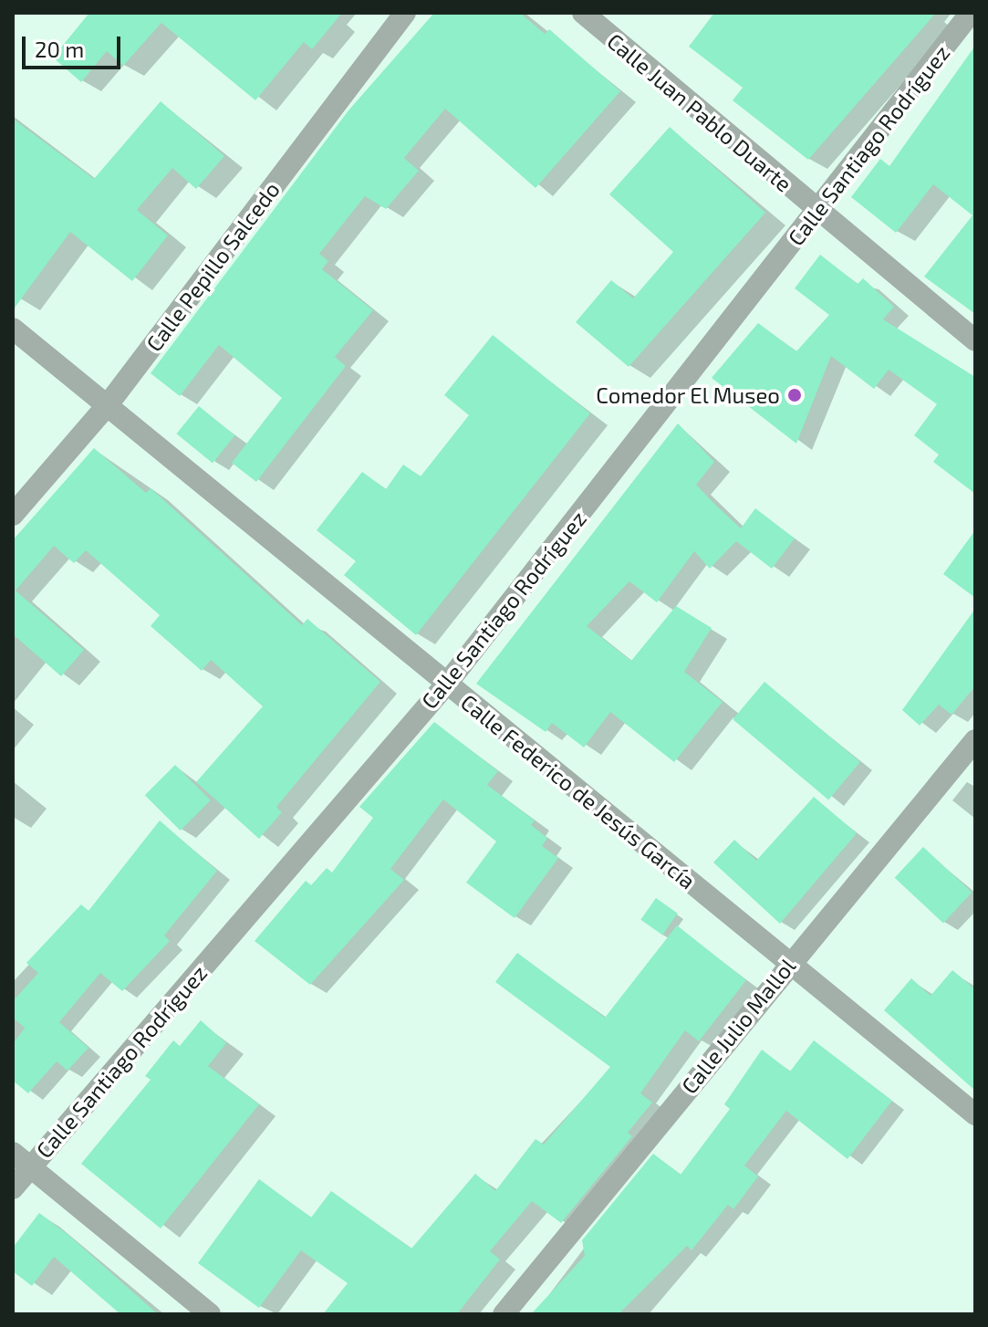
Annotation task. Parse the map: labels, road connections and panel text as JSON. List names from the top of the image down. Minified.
{"streets":{"street":["Calle Juan Pablo Duarte","Calle Santiago Rodríguez","Calle Pepillo Salcedo","Calle Federico de Jesús García","Calle Julio Mallol"]},"crossings":[["Calle Juan Pablo Duarte","Calle Santiago Rodríguez"],["Calle Santiago Rodríguez","Calle Federico de Jesús García"],["Calle Pepillo Salcedo","Calle Federico de Jesús García"],["Calle Federico de Jesús García","Calle Julio Mallol"]],"places":["Comedor El Museo"],"scale_bar":"20 m"}
